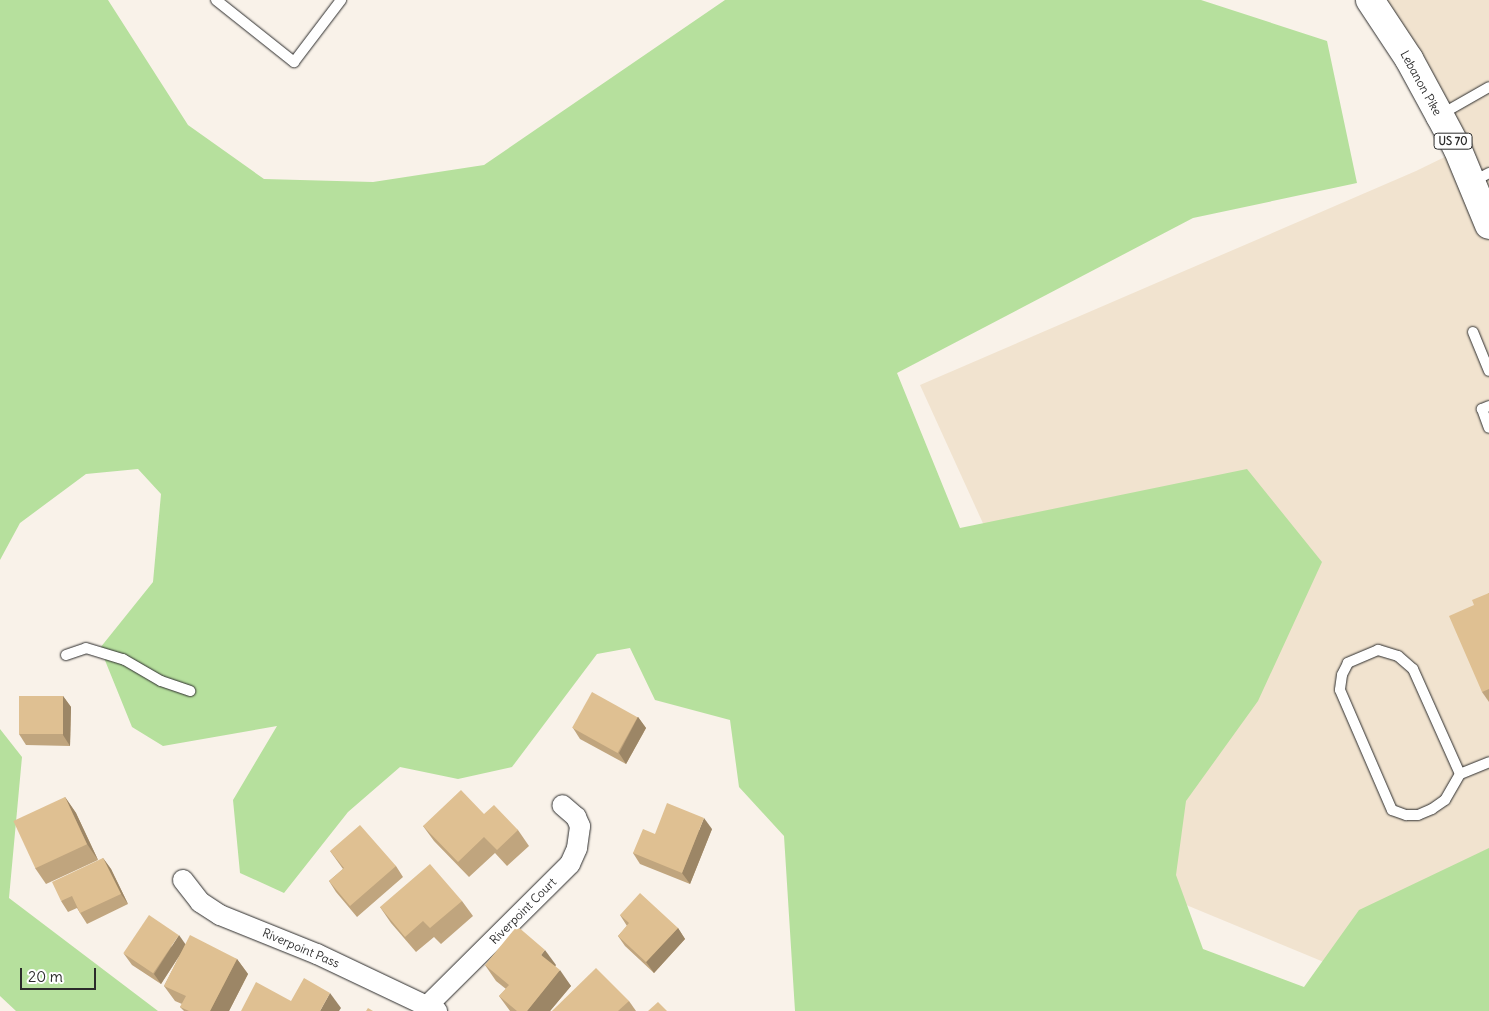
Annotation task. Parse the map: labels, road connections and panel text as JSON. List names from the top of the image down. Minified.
{"streets":{"main road":["Lebanon Pike","US 70"],"street":["Riverpoint Court","Riverpoint Pass"]},"crossings":[["Riverpoint Court","Riverpoint Pass"]],"scale_bar":"20 m"}
